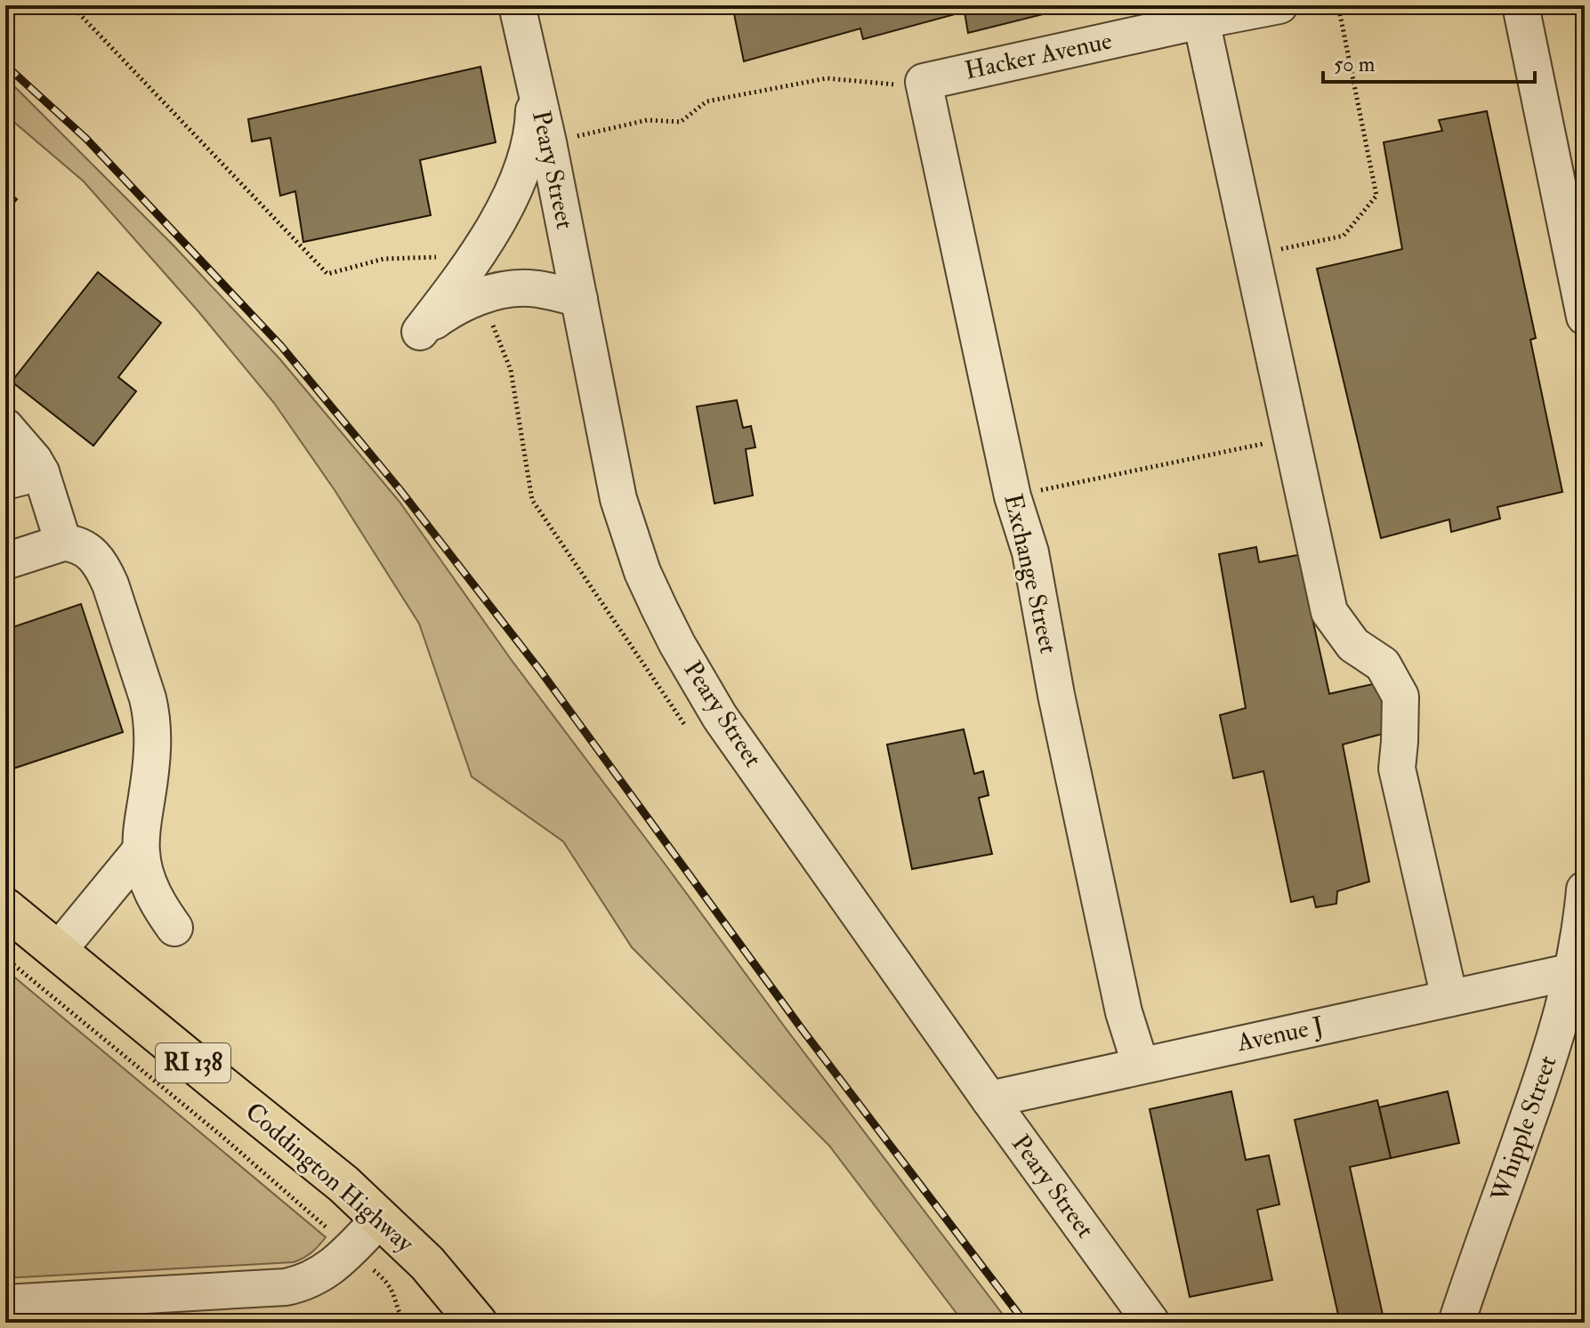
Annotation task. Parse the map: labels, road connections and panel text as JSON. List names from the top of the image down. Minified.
{"streets":{"highway":["RI 138","Coddington Highway"],"street":["Hacker Avenue","Peary Street","Exchange Street","Avenue J","Whipple Street"]},"crossings":[["Hacker Avenue","Exchange Street"],["Peary Street","Avenue J"],["Exchange Street","Avenue J"],["Avenue J","Whipple Street"]],"scale_bar":"50 m"}
